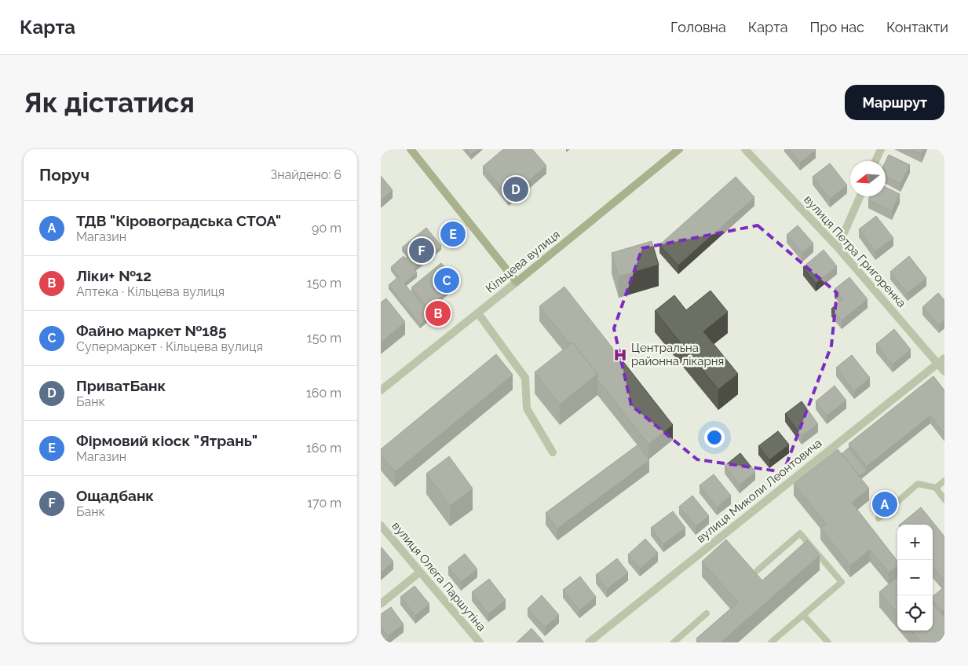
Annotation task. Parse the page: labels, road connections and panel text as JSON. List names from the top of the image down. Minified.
{"streets":{"main road":["Кільцева вулиця"],"street":["вулиця Петра Григоренка","вулиця Миколи Леонтовича","вулиця Олега Паршутіна"]},"crossings":[["вулиця Петра Григоренка","вулиця Миколи Леонтовича"]],"places":{"hospital":["Центральна районна лікарня"]},"north":"left","page":{"header":"Карта","nav":["Головна","Карта","Про нас","Контакти"],"buttons":"Маршрут","title":"Як дістатися","heading":["Поруч","Знайдено: 6"],"pins":["D","E","F","C","B","A"],"list":[{"mark":"A","name":"ТДВ \"Кіровоградська СТОА\"","note":"Магазин","value":"90 m"},{"mark":"B","name":"Ліки+ №12","note":"Аптека · Кільцева вулиця","value":"150 m"},{"mark":"C","name":"Файно маркет №185","note":"Супермаркет · Кільцева вулиця","value":"150 m"},{"mark":"D","name":"ПриватБанк","note":"Банк","value":"160 m"},{"mark":"E","name":"Фірмовий кіоск \"Ятрань\"","note":"Магазин","value":"160 m"},{"mark":"F","name":"Ощадбанк","note":"Банк","value":"170 m"}],"map_buttons":["+","−"]}}
